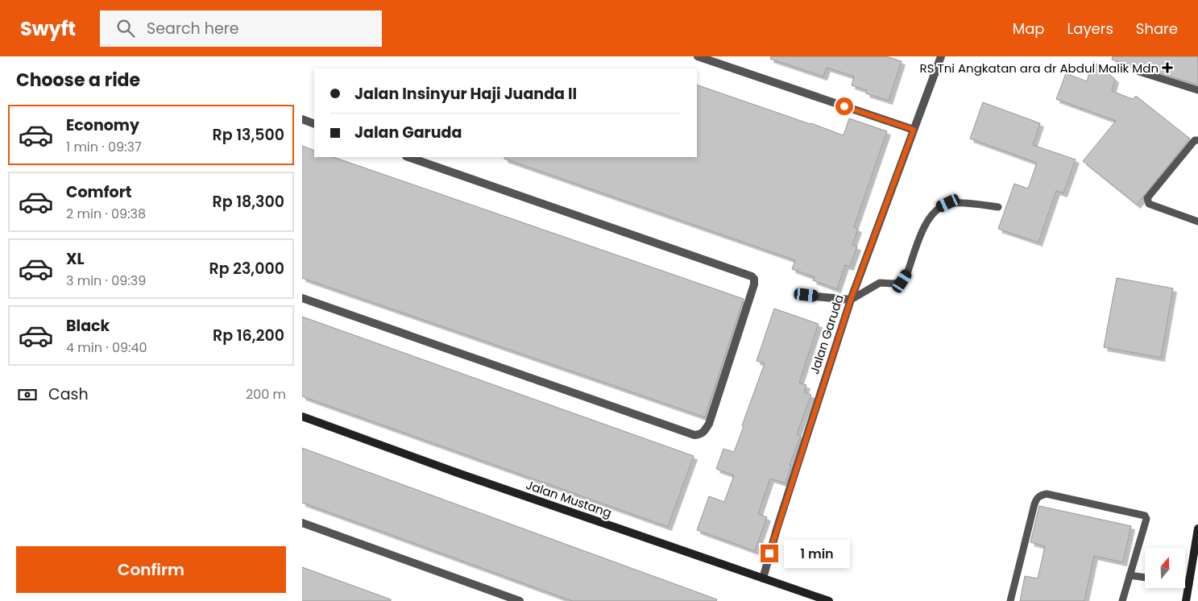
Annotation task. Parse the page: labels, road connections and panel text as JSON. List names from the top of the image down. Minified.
{"streets":{"main road":["Jalan Mustang"],"street":["Jalan Garuda"]},"crossings":[["Jalan Garuda","Jalan Mustang"]],"places":{"health":["RS Tni Angkatan ara dr Abdul Malik Mdn"]},"north":"top","page":{"header":"Swyft","search":"Search here","nav":["Map","Layers","Share"],"heading":"Choose a ride","banner":["Jalan Insinyur Haji Juanda II","Jalan Garuda"],"list":[{"name":"Economy","note":"1 min · 09:37","value":"Rp 13,500"},{"name":"Comfort","note":"2 min · 09:38","value":"Rp 18,300"},{"name":"XL","note":"3 min · 09:39","value":"Rp 23,000"},{"name":"Black","note":"4 min · 09:40","value":"Rp 16,200"}],"pay":["Cash","200 m"],"buttons":"Confirm","bubble":"1 min"}}
